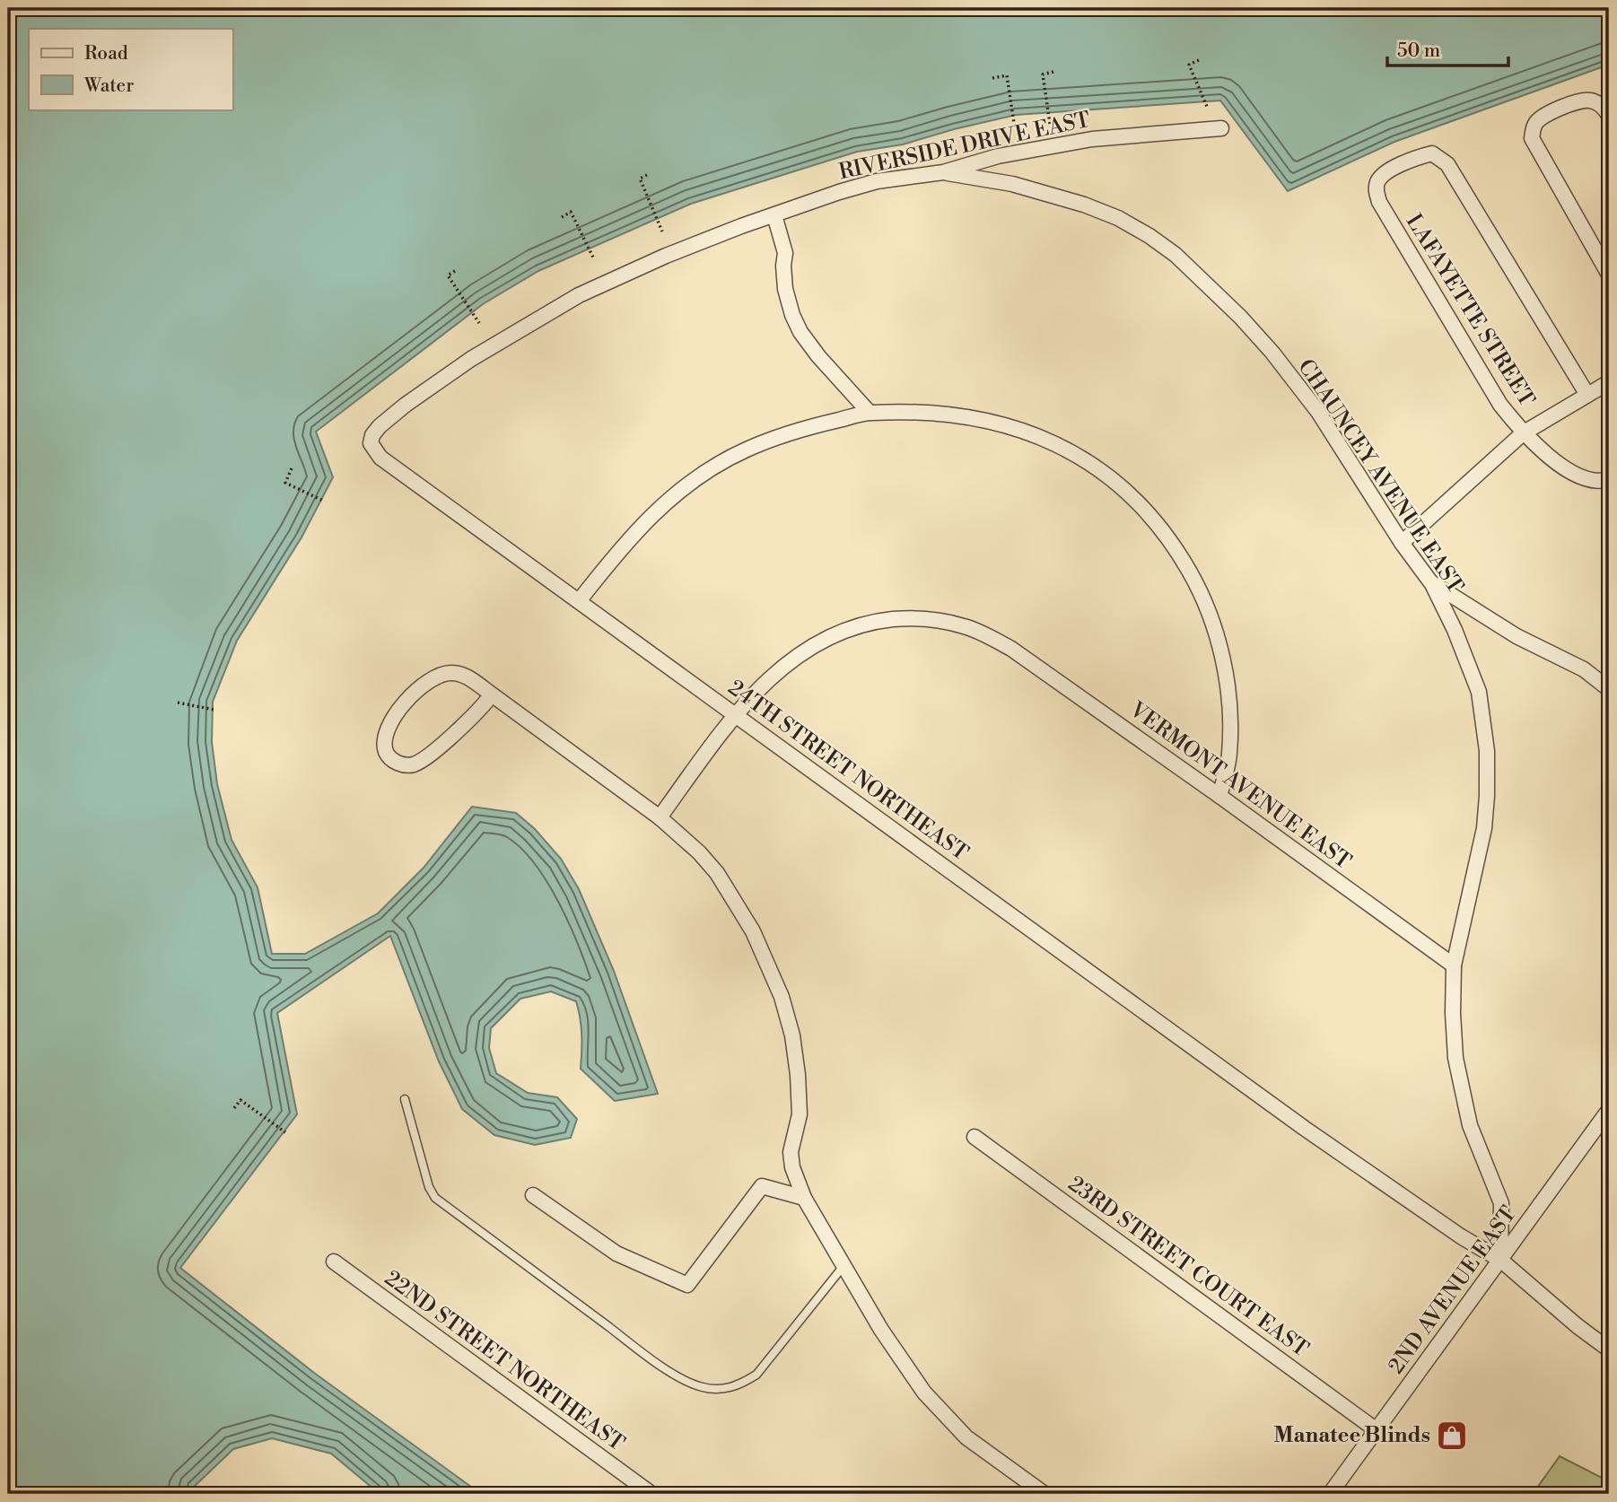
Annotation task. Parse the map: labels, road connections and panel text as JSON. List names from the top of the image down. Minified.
{"streets":{"street":["RIVERSIDE DRIVE EAST","LAFAYETTE STREET","CHAUNCEY AVENUE EAST","24TH STREET NORTHEAST","VERMONT AVENUE EAST","23RD STREET COURT EAST","2ND AVENUE EAST","22ND STREET NORTHEAST"]},"crossings":[["RIVERSIDE DRIVE EAST","CHAUNCEY AVENUE EAST"],["RIVERSIDE DRIVE EAST","24TH STREET NORTHEAST"],["CHAUNCEY AVENUE EAST","VERMONT AVENUE EAST"],["24TH STREET NORTHEAST","VERMONT AVENUE EAST"],["24TH STREET NORTHEAST","2ND AVENUE EAST"],["23RD STREET COURT EAST","2ND AVENUE EAST"]],"places":{"shop":["Manatee Blinds"]},"legend":["Road","Water"],"scale_bar":"50 m"}
